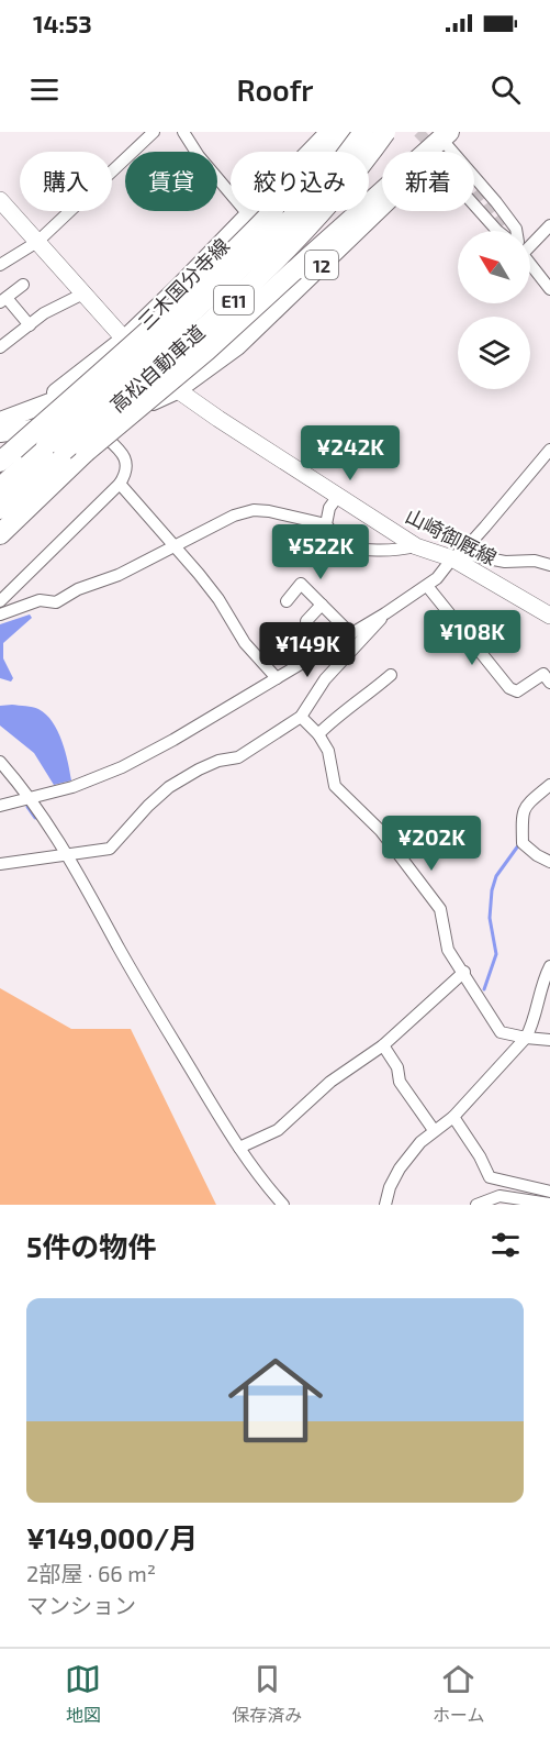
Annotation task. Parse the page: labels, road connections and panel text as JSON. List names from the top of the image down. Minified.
{"streets":{"highway":["E11","高松自動車道"],"main road":["12","三木国分寺線","山崎御厩線"]},"crossings":[["12","山崎御厩線"],["三木国分寺線","高松自動車道"],["三木国分寺線","山崎御厩線"]],"north":"top left","page":{"status":"14:53","header":"Roofr","chip":["購入","賃貸","絞り込み","新着"],"price":["¥242K","¥522K","¥108K","¥149K","¥202K"],"heading":"5件の物件","list":[{"name":"¥149,000/月","note":"2部屋 · 66 m² · マンション"}],"tabs":["地図","保存済み","ホーム"]}}
